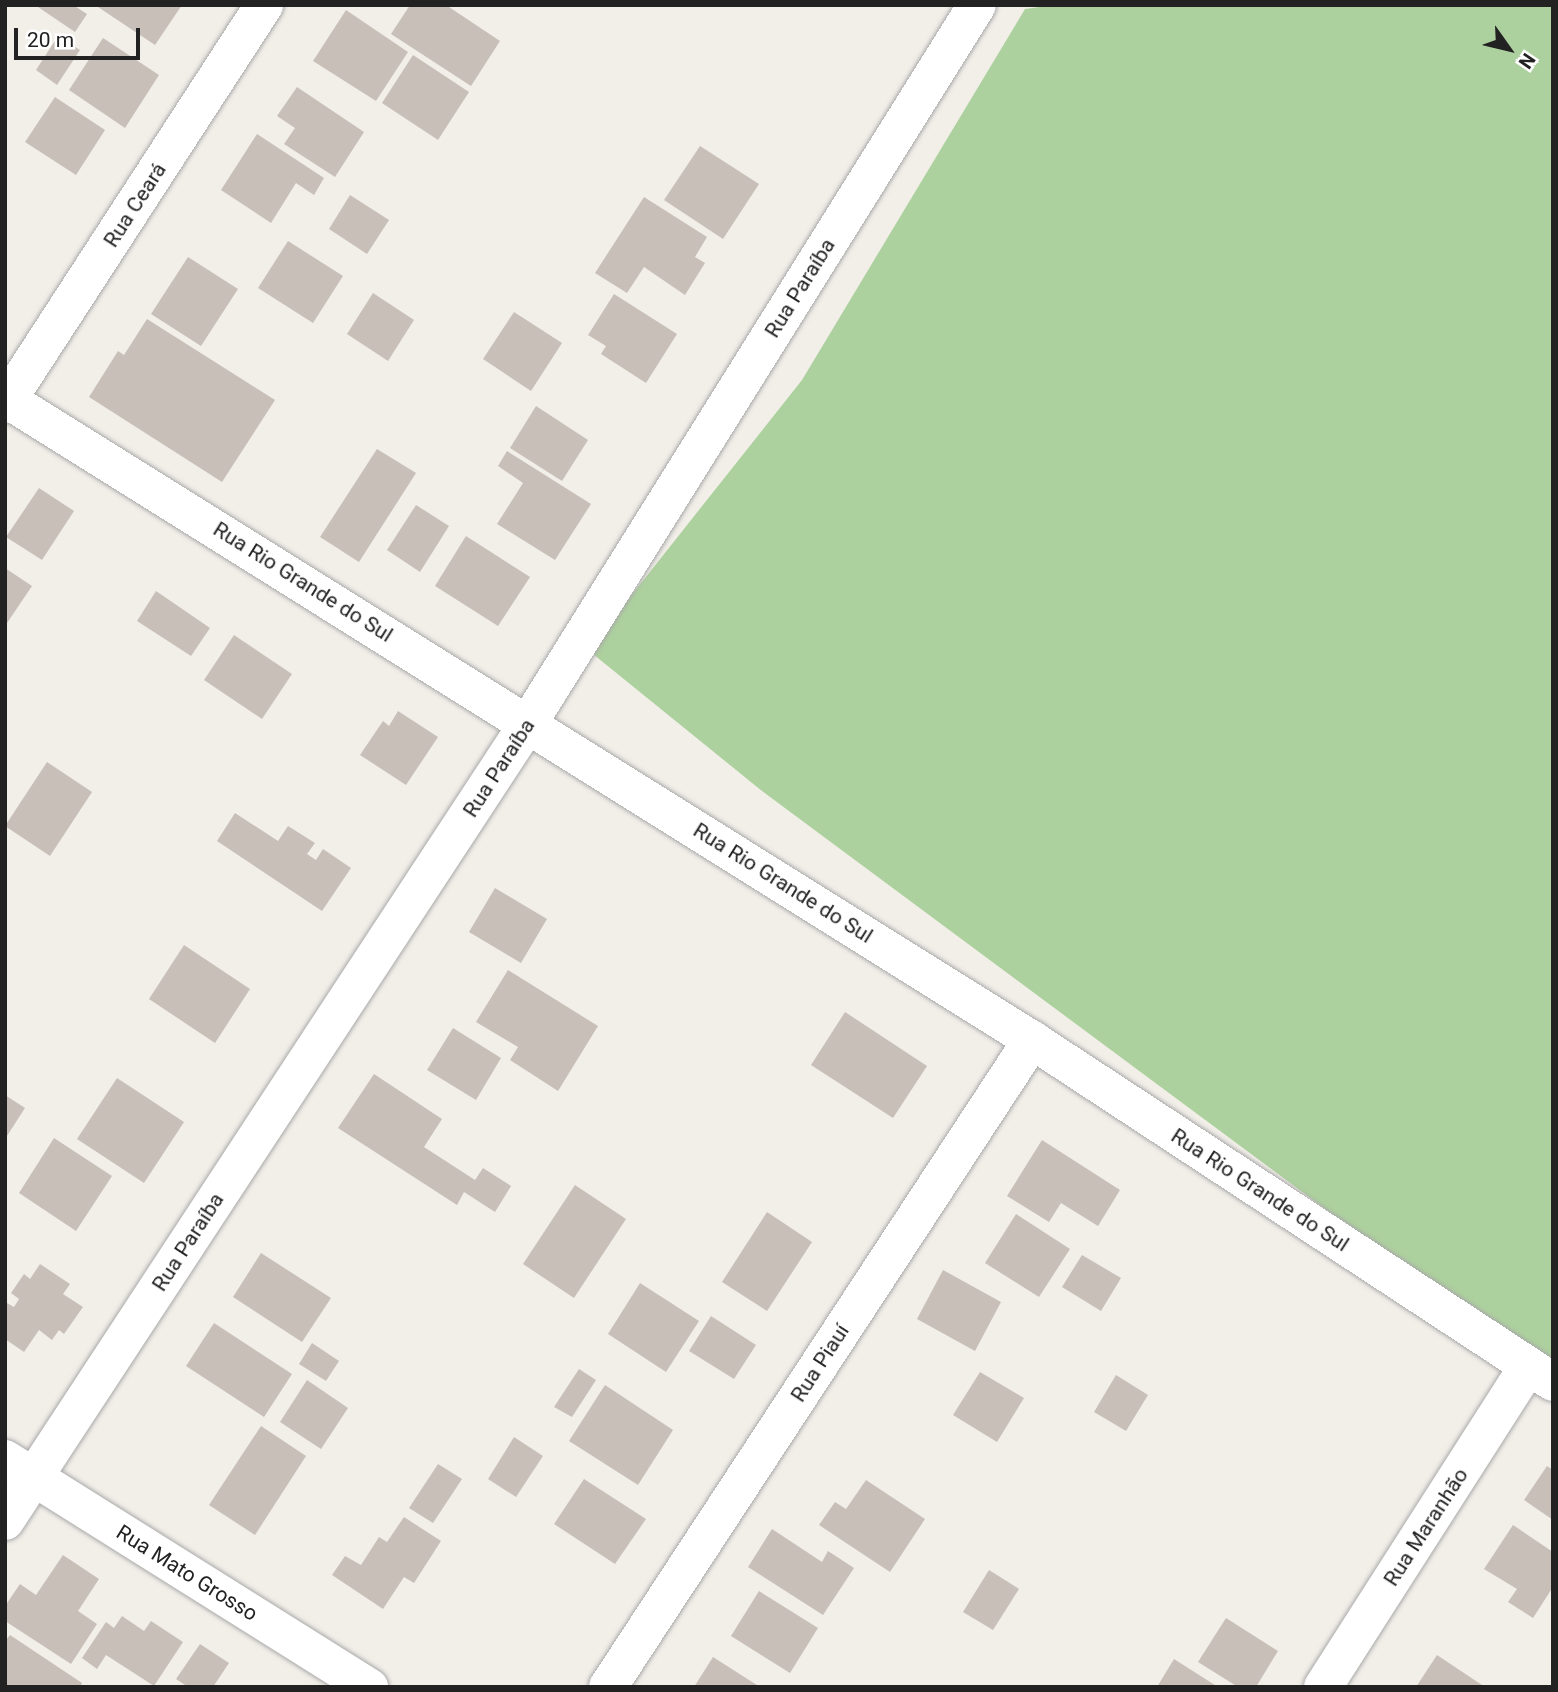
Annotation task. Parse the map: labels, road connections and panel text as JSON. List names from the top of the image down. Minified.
{"streets":{"street":["Rua Ceará","Rua Paraíba","Rua Rio Grande do Sul","Rua Piauí","Rua Maranhão","Rua Mato Grosso"]},"crossings":[["Rua Ceará","Rua Rio Grande do Sul"],["Rua Paraíba","Rua Rio Grande do Sul"],["Rua Paraíba","Rua Mato Grosso"],["Rua Rio Grande do Sul","Rua Piauí"],["Rua Rio Grande do Sul","Rua Maranhão"]],"scale_bar":"20 m","north":"bottom right"}
